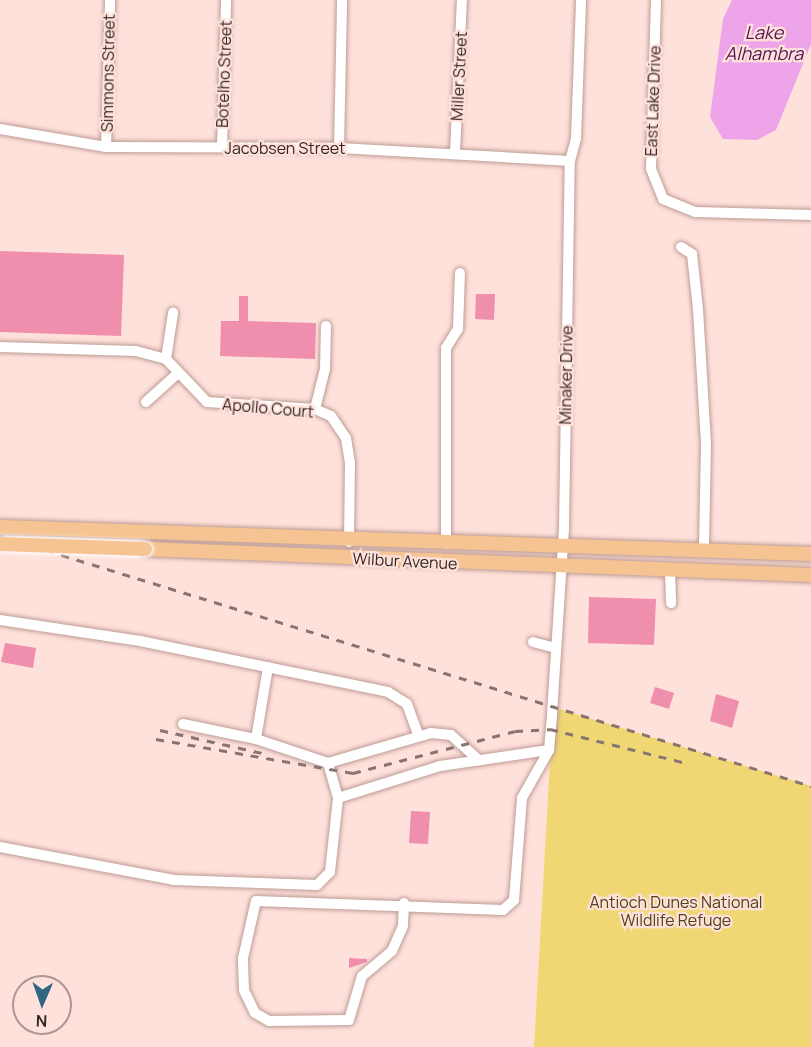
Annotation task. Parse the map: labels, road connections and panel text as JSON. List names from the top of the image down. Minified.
{"streets":{"main road":["Wilbur Avenue"],"street":["Simmons Street","Botelho Street","Miller Street","East Lake Drive","Jacobsen Street","Minaker Drive","Apollo Court"]},"crossings":[["Simmons Street","Jacobsen Street"],["Botelho Street","Jacobsen Street"],["Miller Street","Jacobsen Street"],["Jacobsen Street","Minaker Drive"],["Minaker Drive","Wilbur Avenue"],["Apollo Court","Wilbur Avenue"]],"water":["Lake Alhambra"],"parks":["Antioch Dunes National Wildlife Refuge"],"north":"bottom"}
